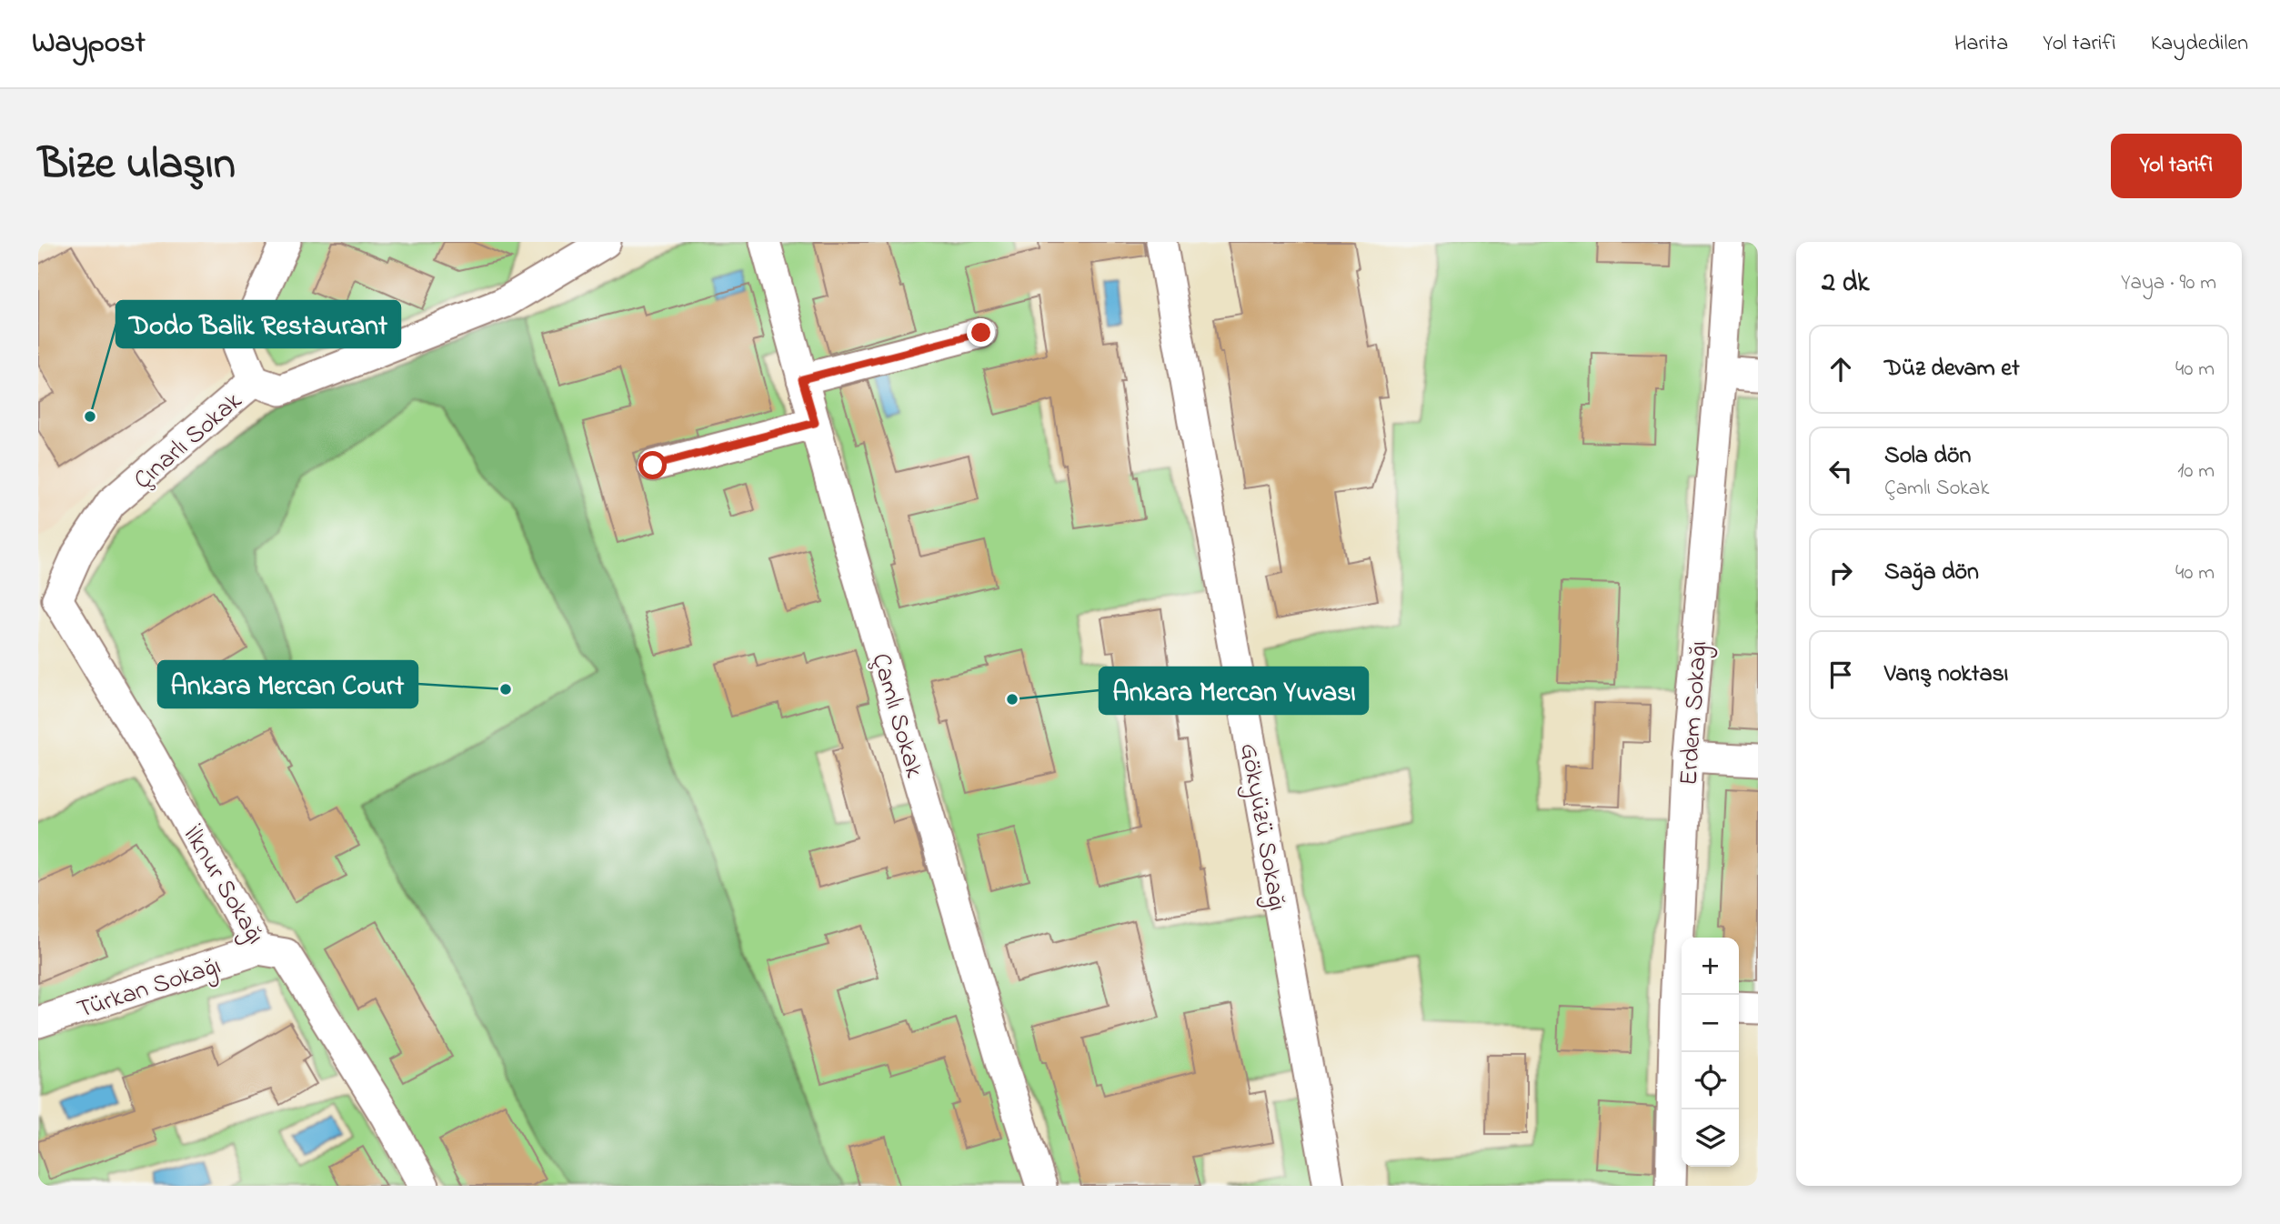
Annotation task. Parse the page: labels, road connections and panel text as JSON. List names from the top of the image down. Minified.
{"streets":{"street":["Çınarlı Sokak","Erdem Sokağı","Çamlı Sokak","Gökyüzü Sokağı","İlknur Sokağı","Türkan Sokağı"]},"crossings":[["Çınarlı Sokak","İlknur Sokağı"],["İlknur Sokağı","Türkan Sokağı"]],"places":["Dodo Balik Restaurant","Ankara Mercan Court","Ankara Mercan Yuvası"],"page":{"header":"Waypost","nav":["Harita","Yol tarifi","Kaydedilen"],"title":"Bize ulaşın","buttons":"Yol tarifi","heading":["2 dk","Yaya · 90 m"],"list":[["Düz devam et","40 m"],["Sola dön","Çamlı Sokak","10 m"],["Sağa dön","40 m"],"Varış noktası"],"map_buttons":["+","−"]}}
